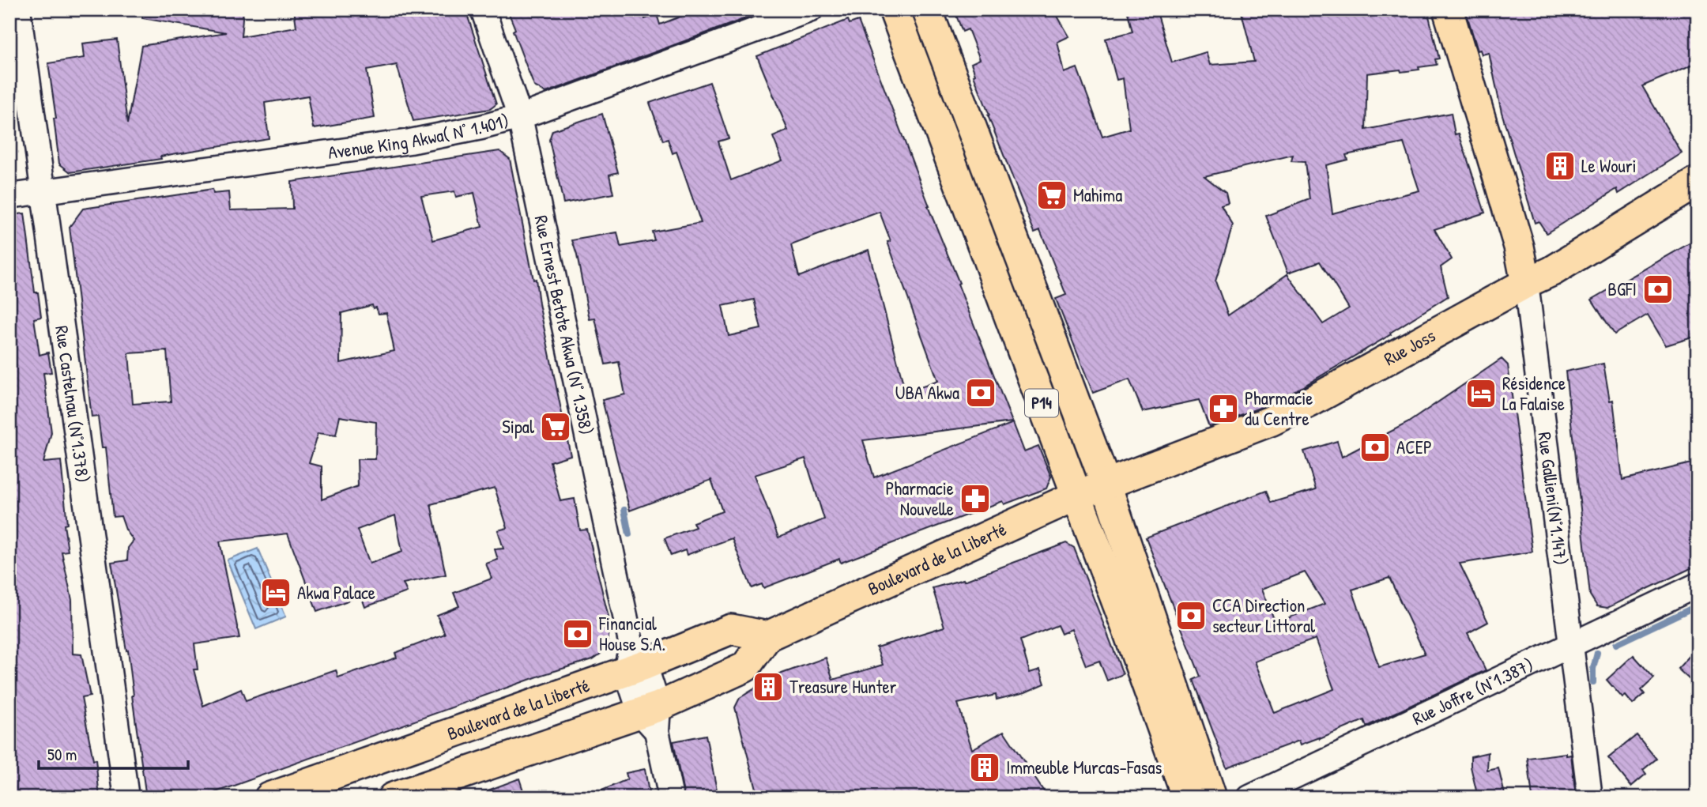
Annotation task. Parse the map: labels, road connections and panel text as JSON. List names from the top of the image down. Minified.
{"streets":{"main road":["Rue Joss","P14","Rue Gallieni(N°1.147)","Boulevard de la Liberté"],"street":["Avenue King Akwa( N° 1.401)","Rue Ernest Betote Akwa (N° 1.358)","Rue Castelnau (N°1.378)","Rue Joffre (N°1.387)"]},"crossings":[["Avenue King Akwa( N° 1.401)","Rue Ernest Betote Akwa (N° 1.358)"],["Avenue King Akwa( N° 1.401)","Rue Castelnau (N°1.378)"],["Rue Ernest Betote Akwa (N° 1.358)","Boulevard de la Liberté"],["Rue Joss","P14"],["Rue Joss","Rue Gallieni(N°1.147)"],["Rue Joss","Boulevard de la Liberté"],["P14","Boulevard de la Liberté"],["Rue Gallieni(N°1.147)","Rue Joffre (N°1.387)"]],"places":{"building":["Le Wouri","Treasure Hunter","Immeuble Murcas-Fasas"],"supermarket":["Mahima","Sipal"],"bank":["BGFI","UBA Akwa","ACEP","CCA Direction secteur Littoral","Financial House S.A."],"hotel":["Résidence La Falaise","Akwa Palace"],"pharmacy":["Pharmacie du Centre","Pharmacie Nouvelle"]},"scale_bar":"50 m"}
